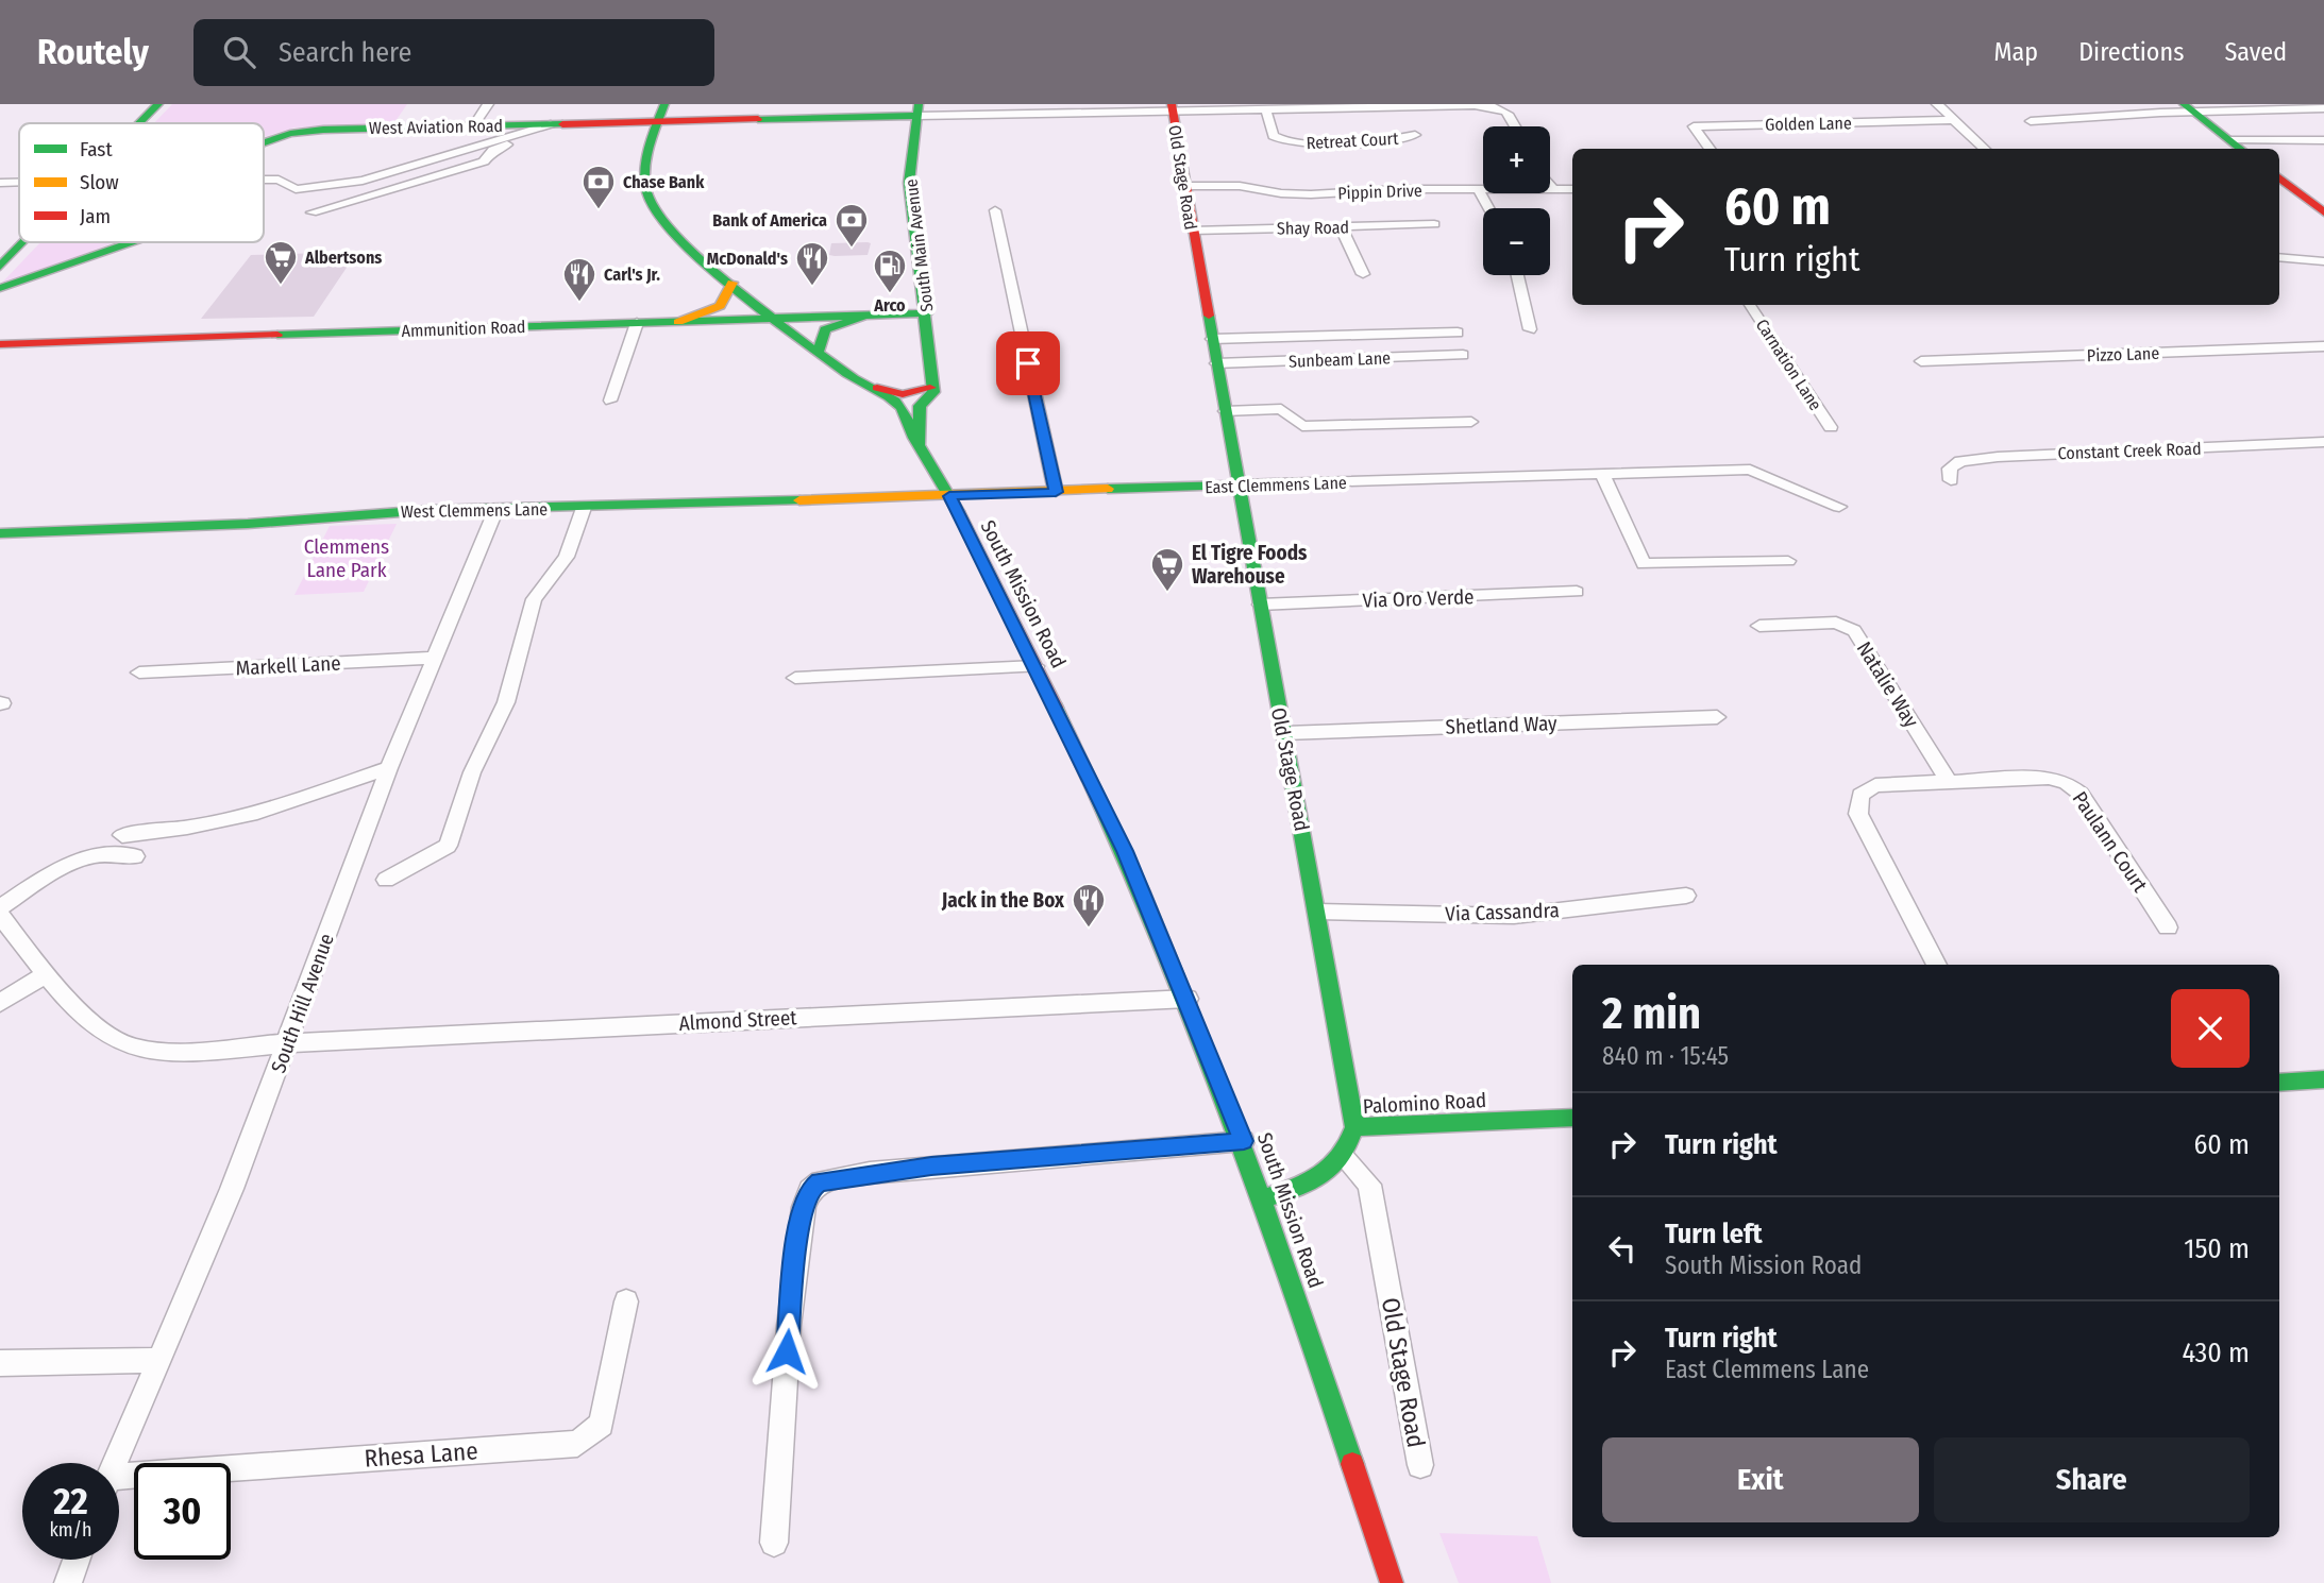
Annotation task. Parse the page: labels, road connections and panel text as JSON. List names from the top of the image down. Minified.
{"streets":{"street":["Golden Lane","West Aviation Road","Retreat Court","Old Stage Road","Pippin Drive","Shay Road","South Main Avenue","Ammunition Road","Pizzo Lane","Sunbeam Lane","Carnation Lane","Constant Creek Road","East Clemmens Lane","West Clemmens Lane","South Mission Road","Via Oro Verde","Markell Lane","Natalie Way","Shetland Way","Paulann Court","Via Cassandra","South Hill Avenue","Almond Street","Palomino Road","Rhesa Lane"]},"crossings":[["West Aviation Road","South Main Avenue"],["West Aviation Road","South Mission Road"],["Old Stage Road","Pippin Drive"],["Old Stage Road","Shay Road"],["Old Stage Road","Sunbeam Lane"],["Old Stage Road","East Clemmens Lane"],["Old Stage Road","Via Oro Verde"],["Old Stage Road","Shetland Way"],["Old Stage Road","Via Cassandra"],["Old Stage Road","Palomino Road"],["South Main Avenue","Ammunition Road"],["South Main Avenue","South Mission Road"],["Ammunition Road","South Mission Road"],["East Clemmens Lane","West Clemmens Lane"],["East Clemmens Lane","South Mission Road"],["West Clemmens Lane","South Mission Road"],["West Clemmens Lane","South Hill Avenue"],["South Mission Road","Almond Street"],["Markell Lane","South Hill Avenue"],["Natalie Way","Paulann Court"],["South Hill Avenue","Almond Street"]],"parks":["Clemmens Lane Park"],"places":{"bank":["Chase Bank","Bank of America"],"supermarket":["Albertsons","El Tigre Foods Warehouse"],"restaurant":["McDonald's","Carl's Jr.","Jack in the Box"],"fuel station":["Arco"]},"legend":["Fast","Slow","Jam"],"page":{"header":"Routely","search":"Search here","nav":["Map","Directions","Saved"],"map_buttons":["+","−"],"turn":["60 m","Turn right"],"heading":["2 min","840 m · 15:45"],"list":[{"name":"Turn right","value":"60 m"},{"name":"Turn left","note":"South Mission Road","value":"150 m"},{"name":"Turn right","note":"East Clemmens Lane","value":"430 m"}],"buttons":["Exit","Share"],"speed":"22 km/h","limit":"30"}}
